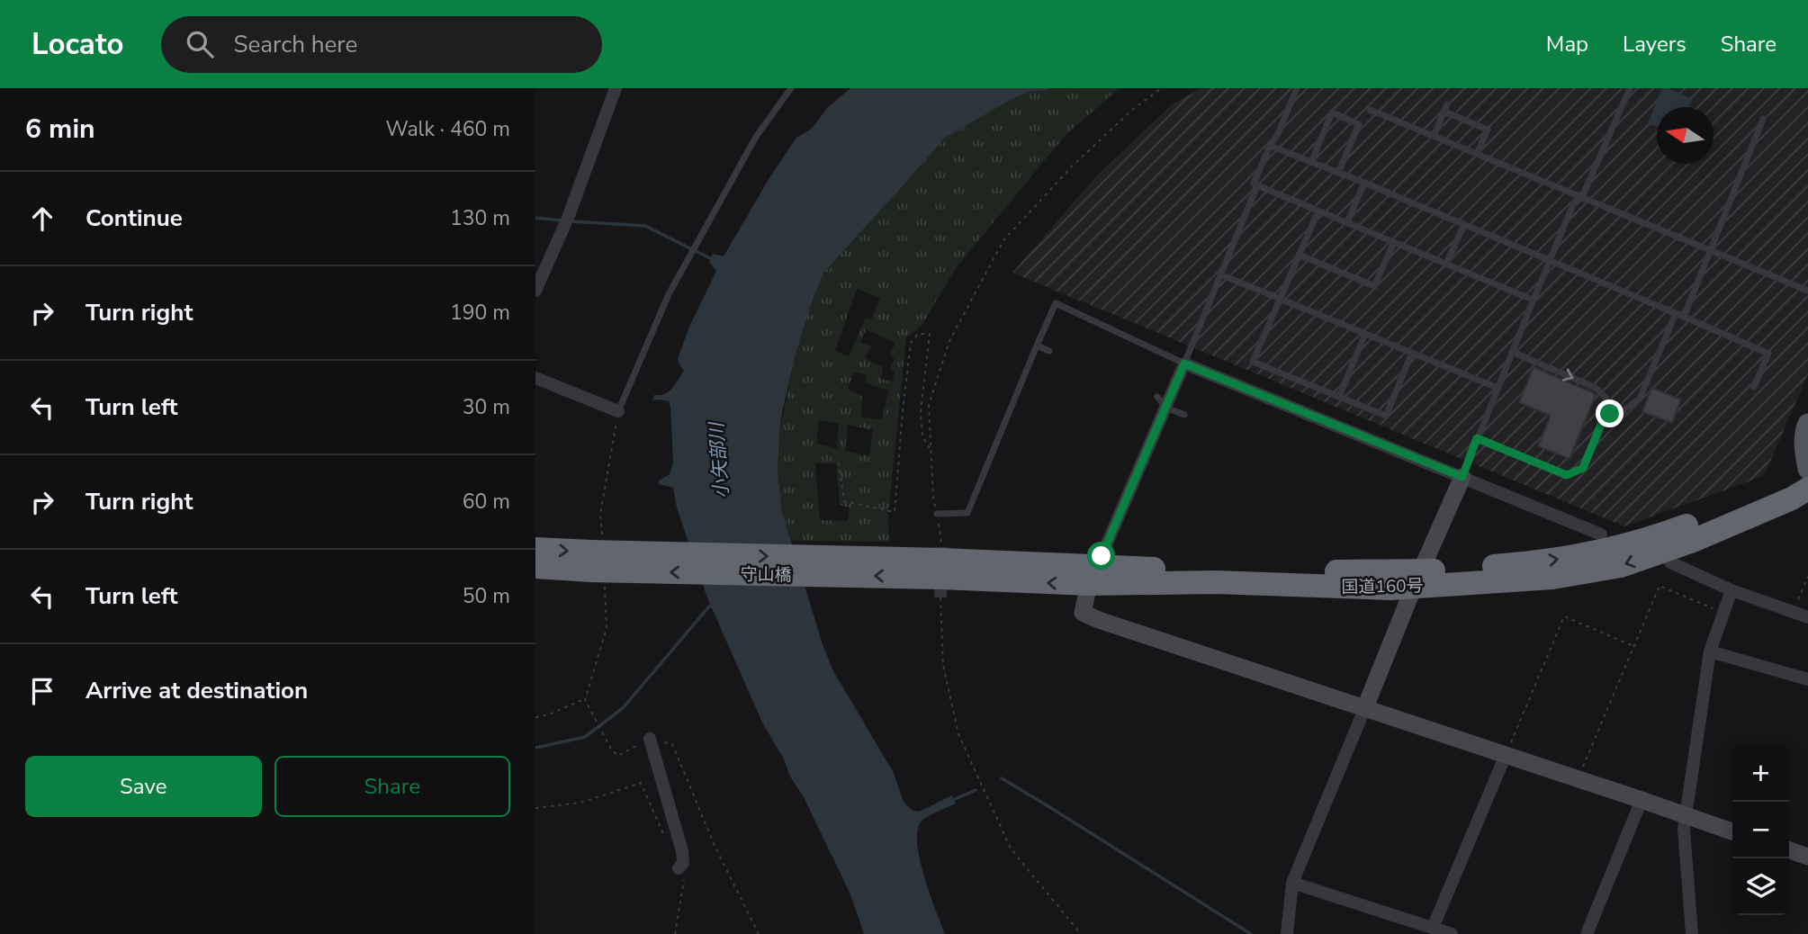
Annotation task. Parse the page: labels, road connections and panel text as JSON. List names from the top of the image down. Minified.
{"streets":{"highway":["守山橋","国道160号"]},"crossings":[["守山橋","国道160号"]],"water":["小矢部川"],"north":"left","page":{"header":"Locato","search":"Search here","nav":["Map","Layers","Share"],"heading":["6 min","Walk · 460 m"],"list":[["Continue","130 m"],["Turn right","190 m"],["Turn left","30 m"],["Turn right","60 m"],["Turn left","50 m"],"Arrive at destination"],"buttons":["Save","Share"],"map_buttons":["+","−"]}}
